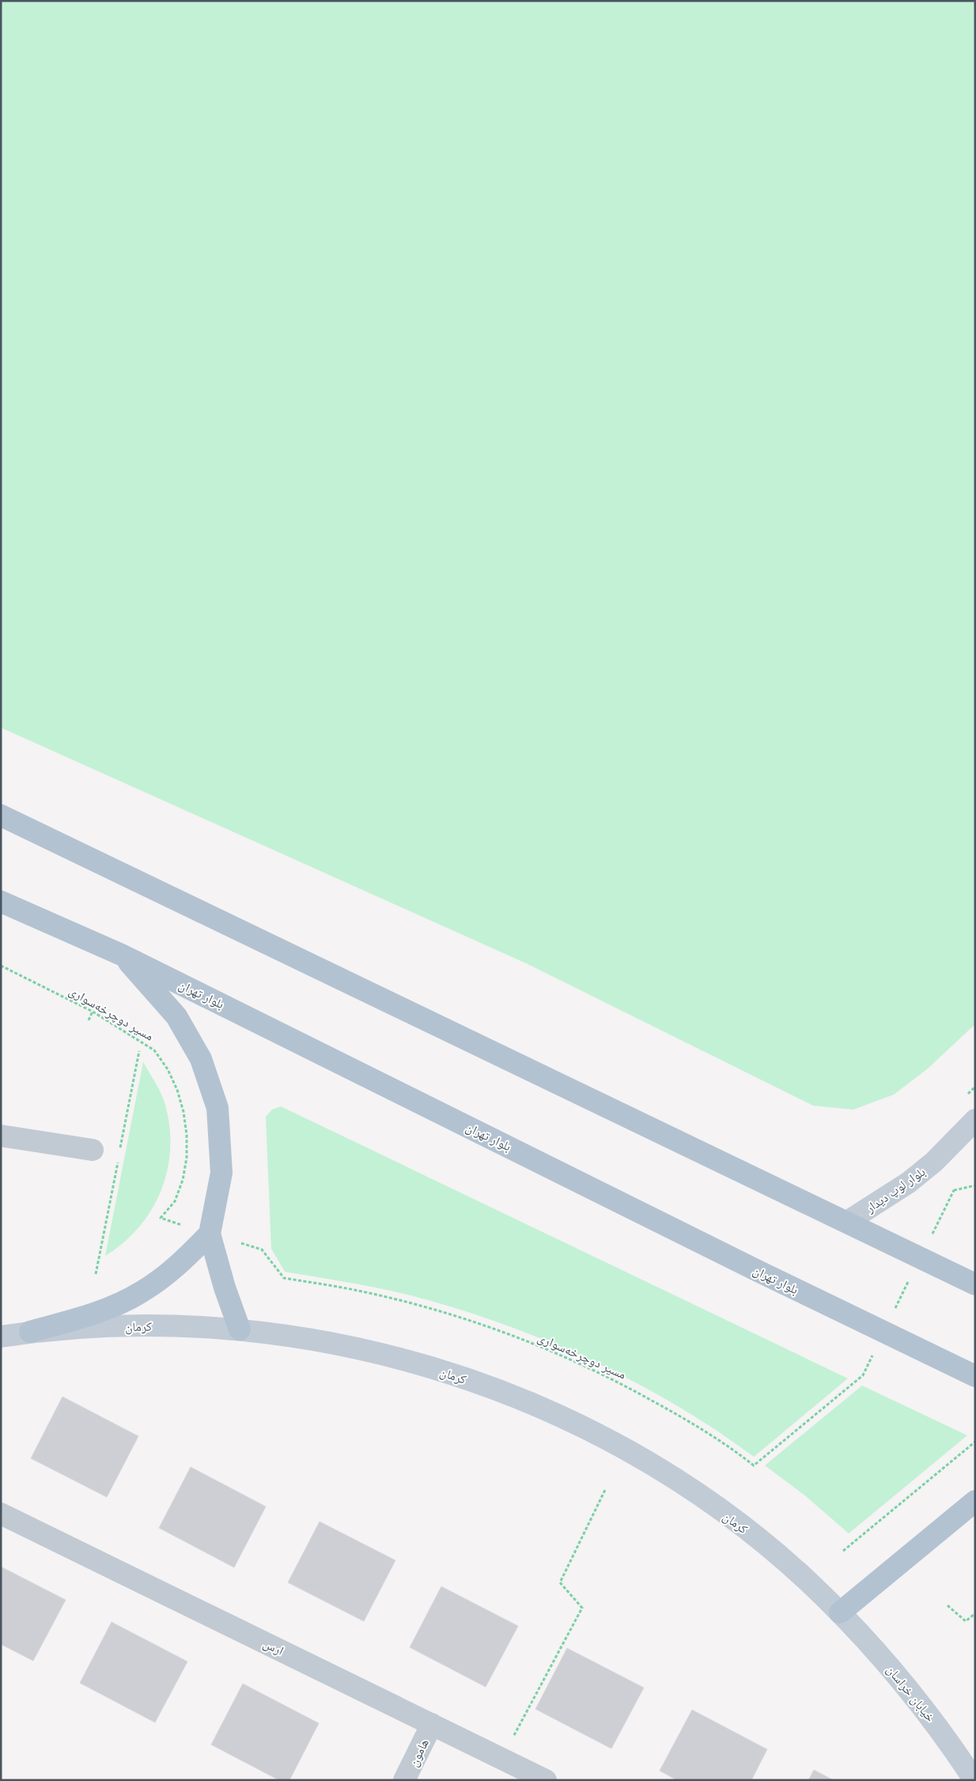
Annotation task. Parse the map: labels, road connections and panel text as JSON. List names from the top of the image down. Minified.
{"streets":{"main road":["بلوار تهران"],"street":["بلوار لوپ دیدار","کرمان","ارس","خیابان خراسان","هامون"],"path":["مسیر دوچرخه‌سواری"]},"crossings":[["کرمان","خیابان خراسان"],["ارس","هامون"]]}
